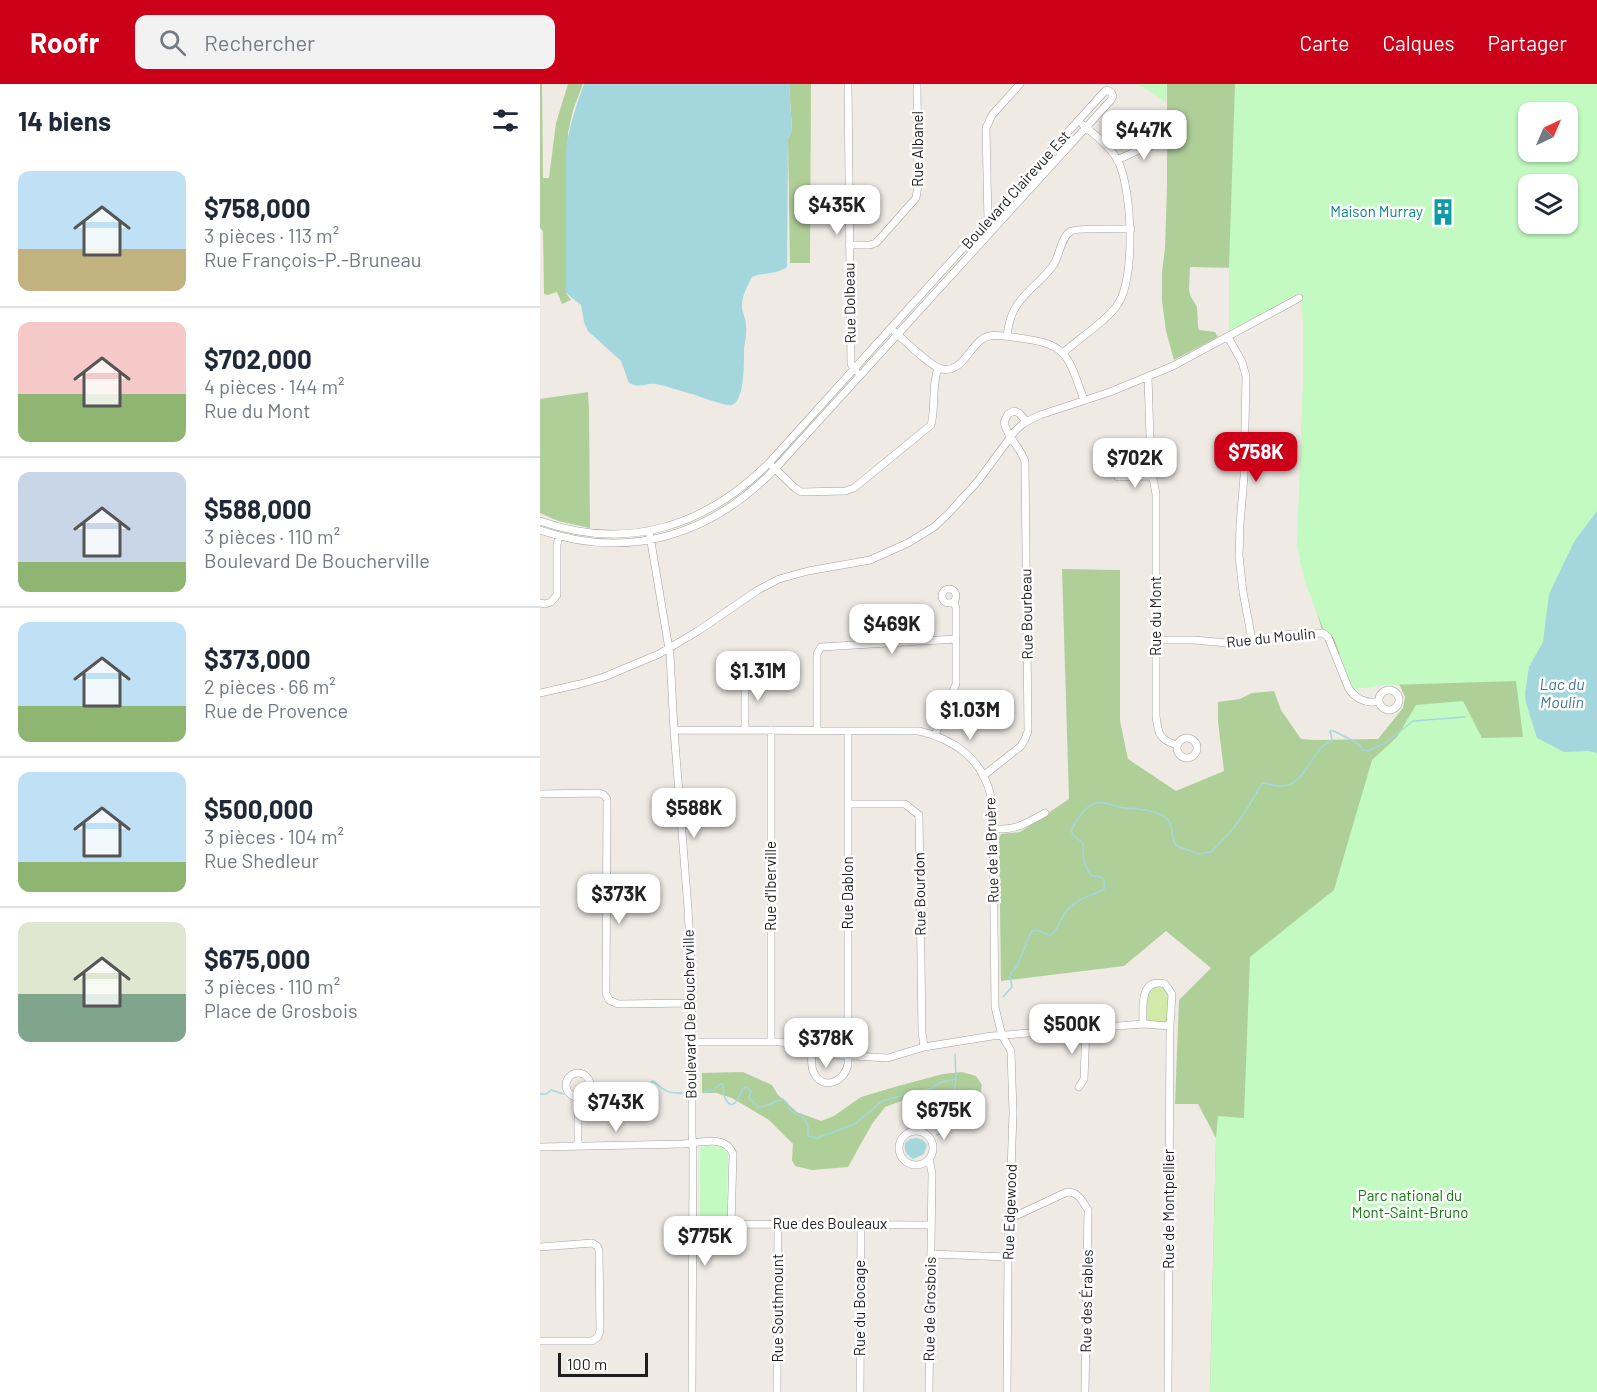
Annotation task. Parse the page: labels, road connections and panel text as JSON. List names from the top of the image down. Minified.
{"streets":{"street":["Rue Albanel","Boulevard Clairevue Est","Rue Dolbeau","Rue Bourbeau","Rue du Mont","Rue du Moulin","Rue de la Bruère","Rue d'Iberville","Rue Dablon","Rue Bourdon","Boulevard De Boucherville","Rue de Montpellier","Rue Edgewood","Rue des Bouleaux","Rue des Érables","Rue Southmount","Rue du Bocage","Rue de Grosbois"]},"crossings":[["Rue Albanel","Rue Dolbeau"],["Boulevard Clairevue Est","Rue Dolbeau"],["Boulevard Clairevue Est","Boulevard De Boucherville"],["Rue Bourbeau","Rue de la Bruère"],["Rue du Mont","Rue du Moulin"],["Rue de la Bruère","Rue d'Iberville"],["Rue de la Bruère","Rue Dablon"],["Rue de la Bruère","Boulevard De Boucherville"],["Rue de la Bruère","Rue Edgewood"],["Rue Dablon","Rue Bourdon"],["Boulevard De Boucherville","Rue des Bouleaux"],["Rue Edgewood","Rue des Érables"],["Rue des Bouleaux","Rue Southmount"],["Rue des Bouleaux","Rue du Bocage"],["Rue des Bouleaux","Rue de Grosbois"]],"water":["Lac du Moulin"],"parks":["Parc national du Mont-Saint-Bruno"],"places":{"building":["Maison Murray"]},"scale_bar":"100 m","north":"top right","page":{"header":"Roofr","search":"Rechercher","nav":["Carte","Calques","Partager"],"heading":"14 biens","price":["$447K","$435K","$758K","$702K","$469K","$1.31M","$1.03M","$588K","$373K","$500K","$378K","$743K","$675K","$775K"],"list":[{"name":"$758,000","note":"3 pièces · 113 m² · Rue François-P.-Bruneau"},{"name":"$702,000","note":"4 pièces · 144 m² · Rue du Mont"},{"name":"$588,000","note":"3 pièces · 110 m² · Boulevard De Boucherville"},{"name":"$373,000","note":"2 pièces · 66 m² · Rue de Provence"},{"name":"$500,000","note":"3 pièces · 104 m² · Rue Shedleur"},{"name":"$675,000","note":"3 pièces · 110 m² · Place de Grosbois"}],"scale":"100 m"}}
